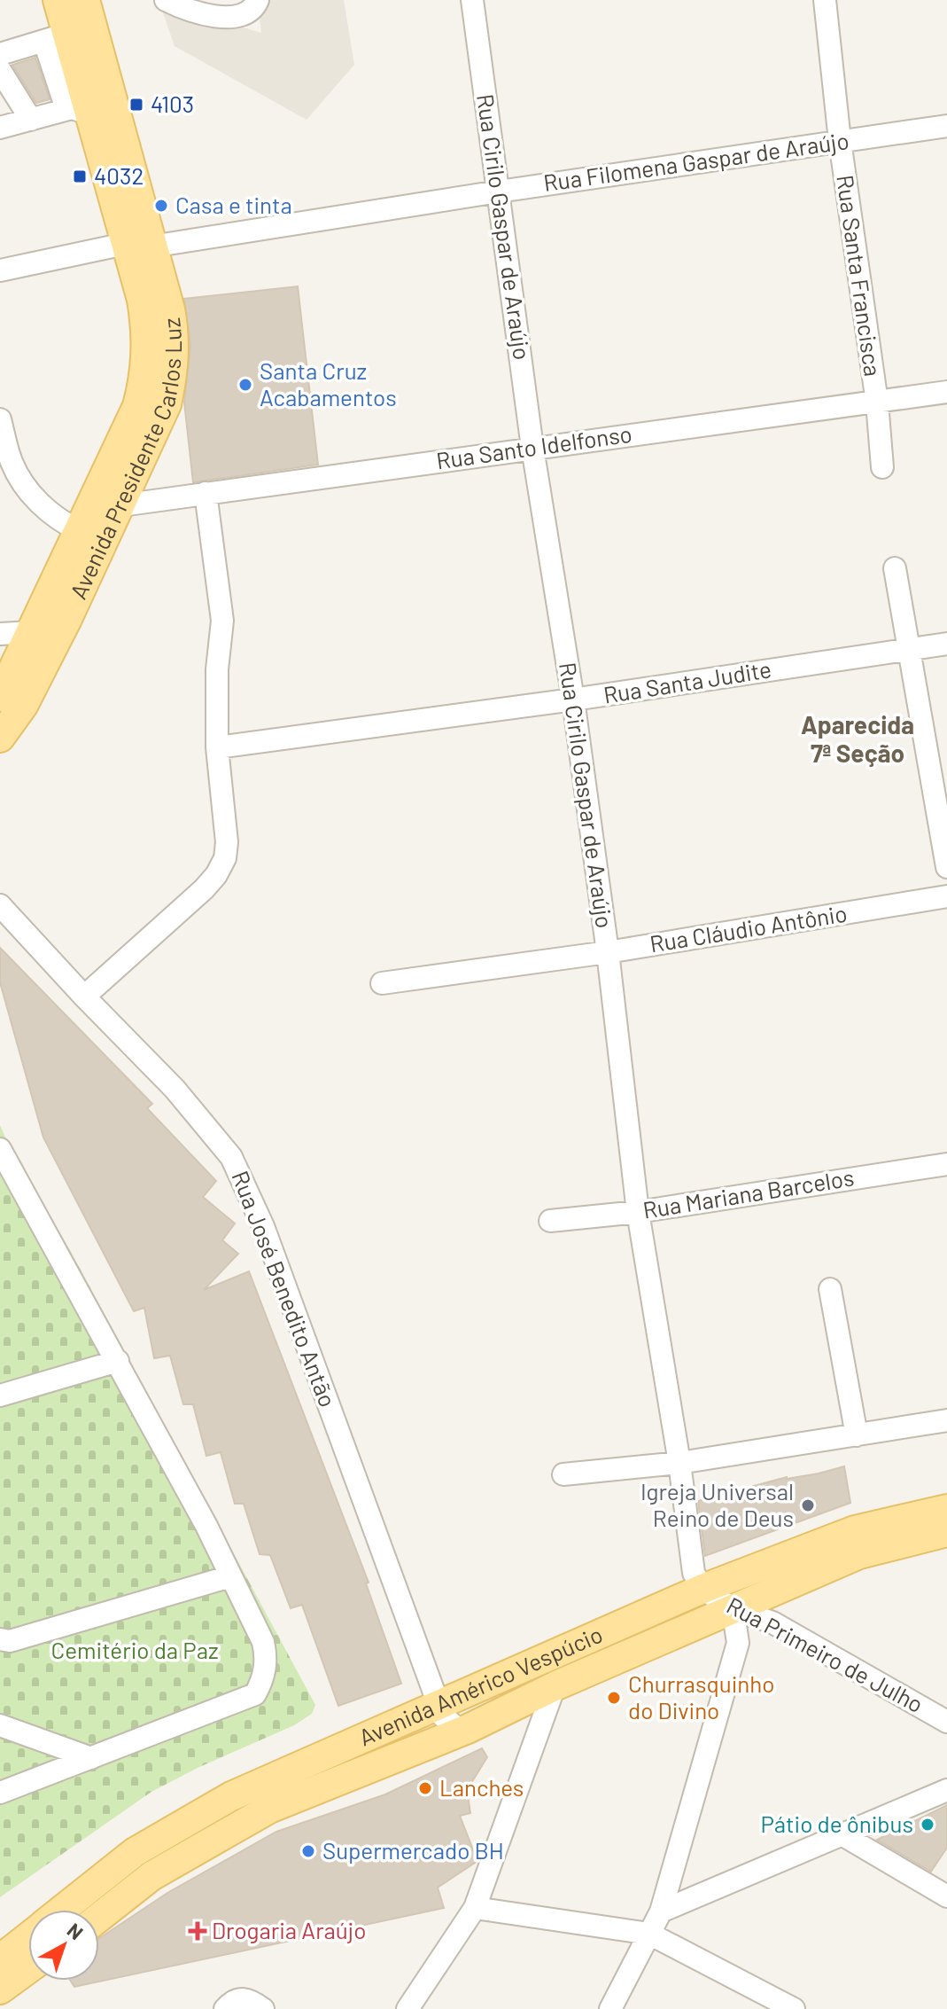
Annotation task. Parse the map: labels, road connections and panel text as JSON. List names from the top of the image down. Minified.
{"streets":{"main road":["Avenida Presidente Carlos Luz","Avenida Américo Vespúcio"],"street":["Rua Filomena Gaspar de Araújo","Rua Cirilo Gaspar de Araújo","Rua Santa Francisca","Rua Santo Idelfonso","Rua Santa Judite","Rua Cláudio Antônio","Rua Mariana Barcelos","Rua José Benedito Antão","Rua Primeiro de Julho"]},"crossings":[["Rua Filomena Gaspar de Araújo","Rua Cirilo Gaspar de Araújo"],["Rua Filomena Gaspar de Araújo","Rua Santa Francisca"],["Rua Filomena Gaspar de Araújo","Avenida Presidente Carlos Luz"],["Rua Cirilo Gaspar de Araújo","Rua Santo Idelfonso"],["Rua Cirilo Gaspar de Araújo","Rua Santa Judite"],["Rua Cirilo Gaspar de Araújo","Rua Cláudio Antônio"],["Rua Cirilo Gaspar de Araújo","Rua Mariana Barcelos"],["Rua Cirilo Gaspar de Araújo","Rua Primeiro de Julho"],["Rua Cirilo Gaspar de Araújo","Avenida Américo Vespúcio"],["Rua Santa Francisca","Rua Santo Idelfonso"],["Rua Santo Idelfonso","Avenida Presidente Carlos Luz"],["Rua José Benedito Antão","Avenida Américo Vespúcio"],["Rua Primeiro de Julho","Avenida Américo Vespúcio"]],"districts":["Aparecida 7ª Seção"],"parks":["Cemitério da Paz"],"places":{"transit":["4103","4032"],"other":["Casa e tinta","Santa Cruz Acabamentos","Igreja Universal Reino de Deus","Churrasquinho do Divino","Lanches","Pátio de ônibus","Supermercado BH"],"health":["Drogaria Araújo"]},"north":"top right"}
